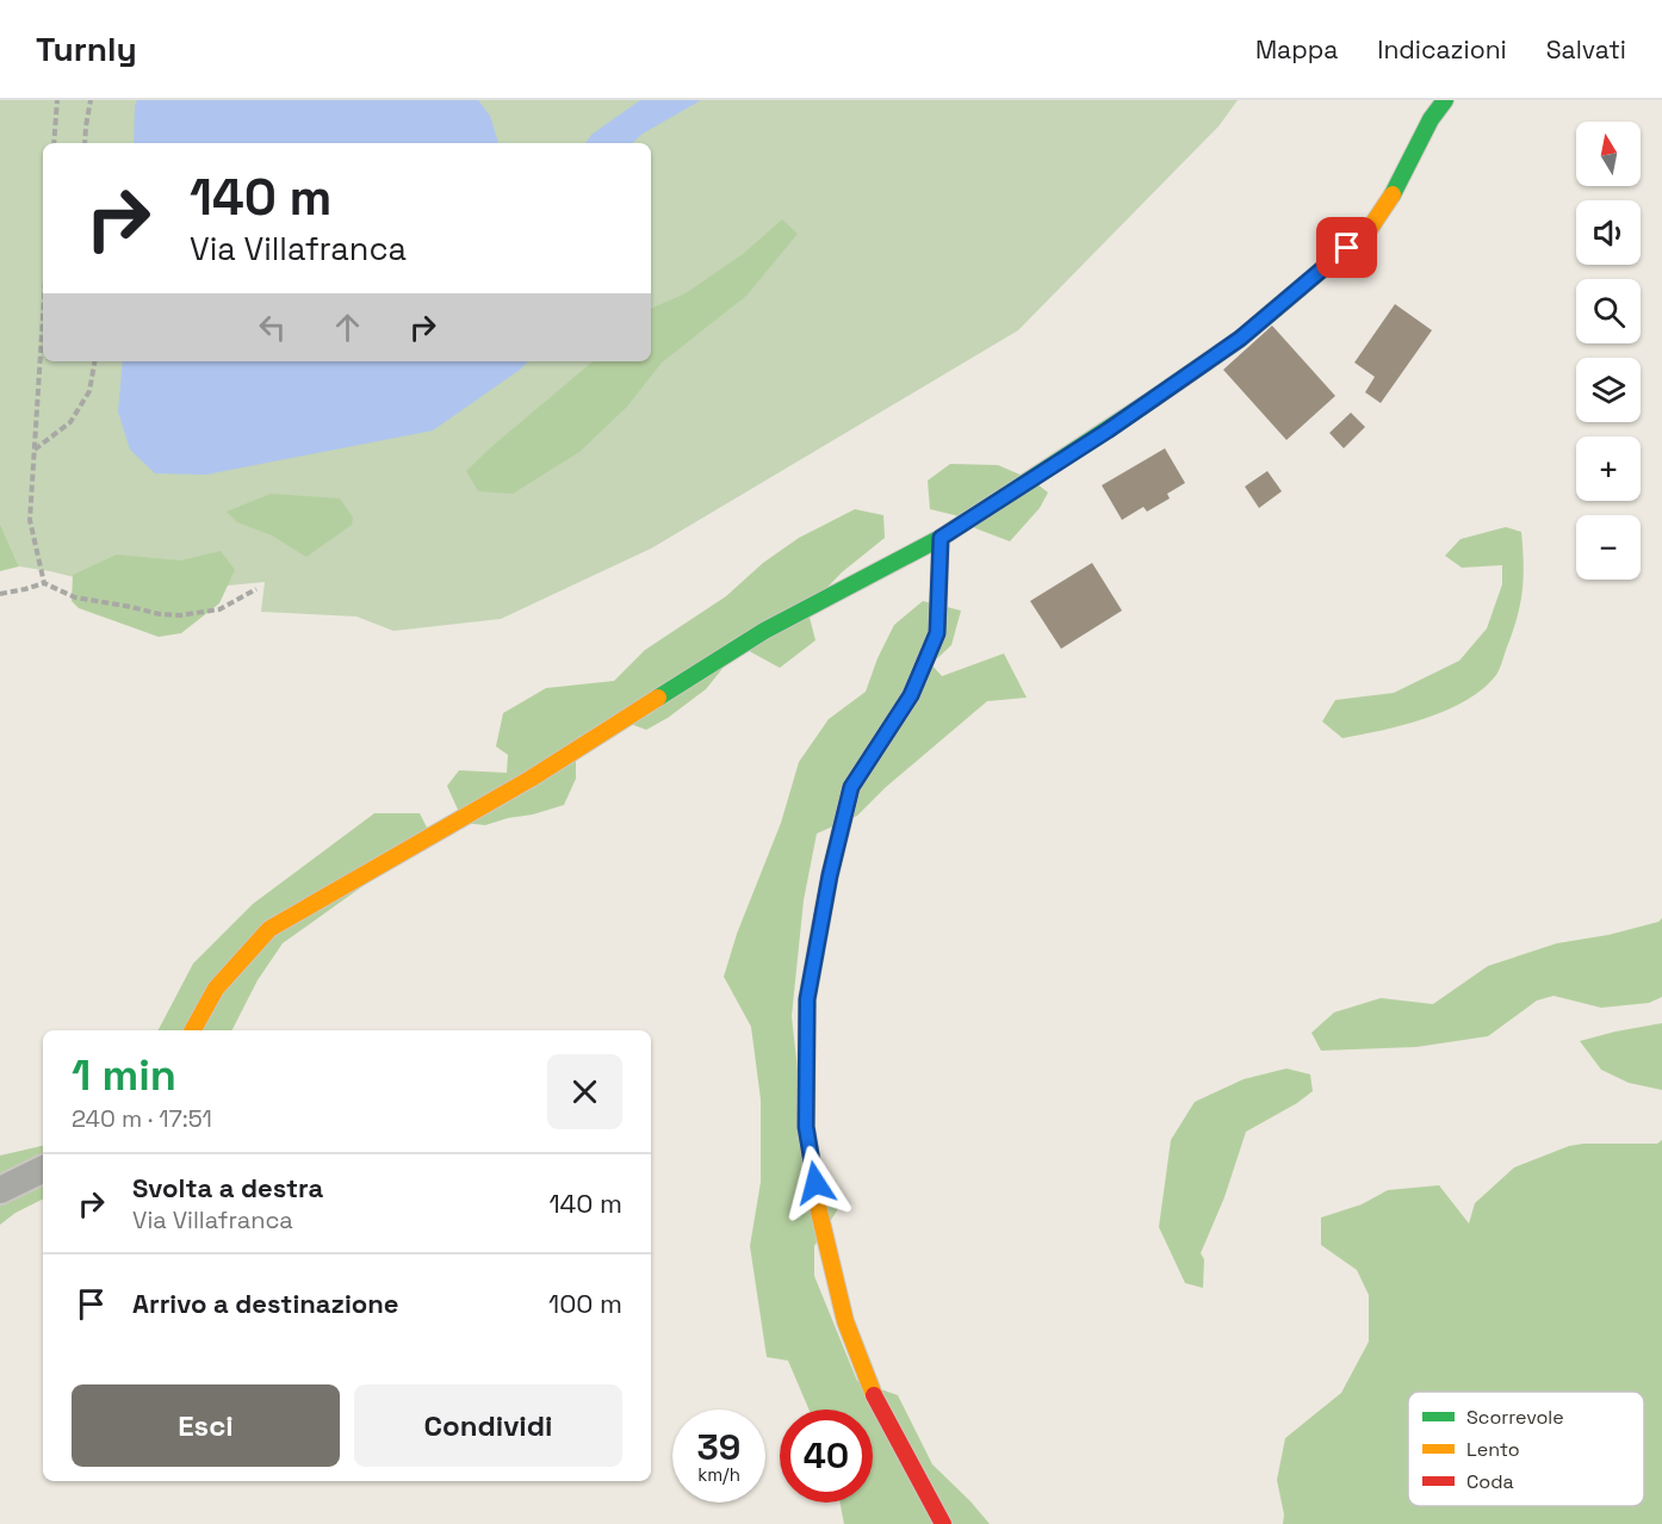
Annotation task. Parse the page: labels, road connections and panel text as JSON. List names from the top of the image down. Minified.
{"legend":["Scorrevole","Lento","Coda"],"north":"top","page":{"header":"Turnly","nav":["Mappa","Indicazioni","Salvati"],"map_buttons":["+","−"],"turn":["140 m","Via Villafranca"],"heading":["1 min","240 m · 17:51"],"list":[{"name":"Svolta a destra","note":"Via Villafranca","value":"140 m"},{"name":"Arrivo a destinazione","value":"100 m"}],"buttons":["Esci","Condividi"],"speed":"39 km/h","limit":"40"}}
